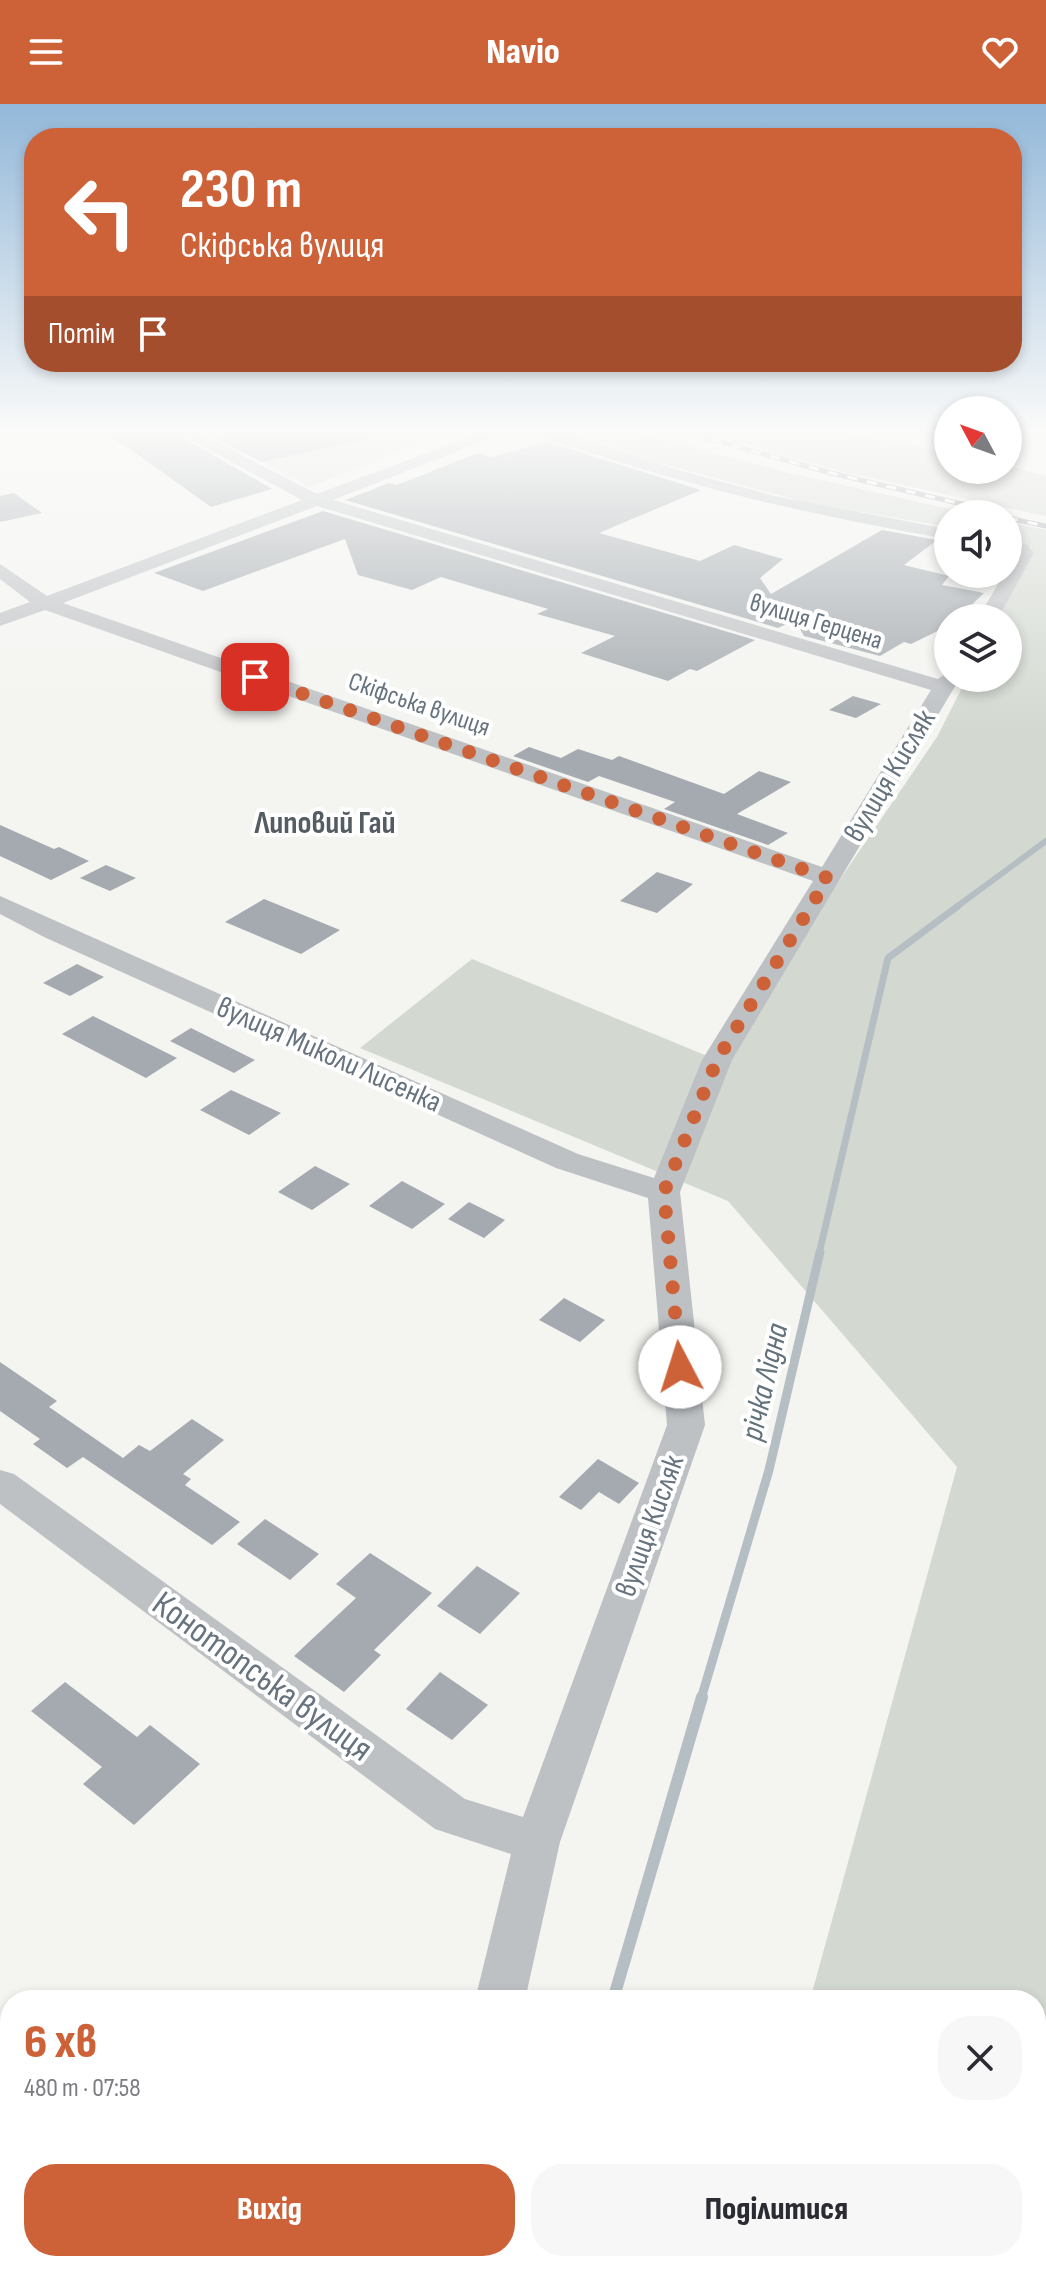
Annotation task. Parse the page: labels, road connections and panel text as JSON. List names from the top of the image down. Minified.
{"streets":{"street":["вулиця Герцена","Скіфська вулиця","вулиця Кисляк","вулиця Миколи Лисенка","Конотопська вулиця"]},"crossings":[["Скіфська вулиця","вулиця Кисляк"],["вулиця Кисляк","вулиця Миколи Лисенка"],["вулиця Кисляк","Конотопська вулиця"]],"districts":["Липовий Гай"],"water":["річка Лідна"],"north":"top left","page":{"header":"Navio","turn":["230 m","Скіфська вулиця"],"then":"Потім","heading":["6 хв","480 m · 07:58"],"buttons":["Вихід","Поділитися"]}}
